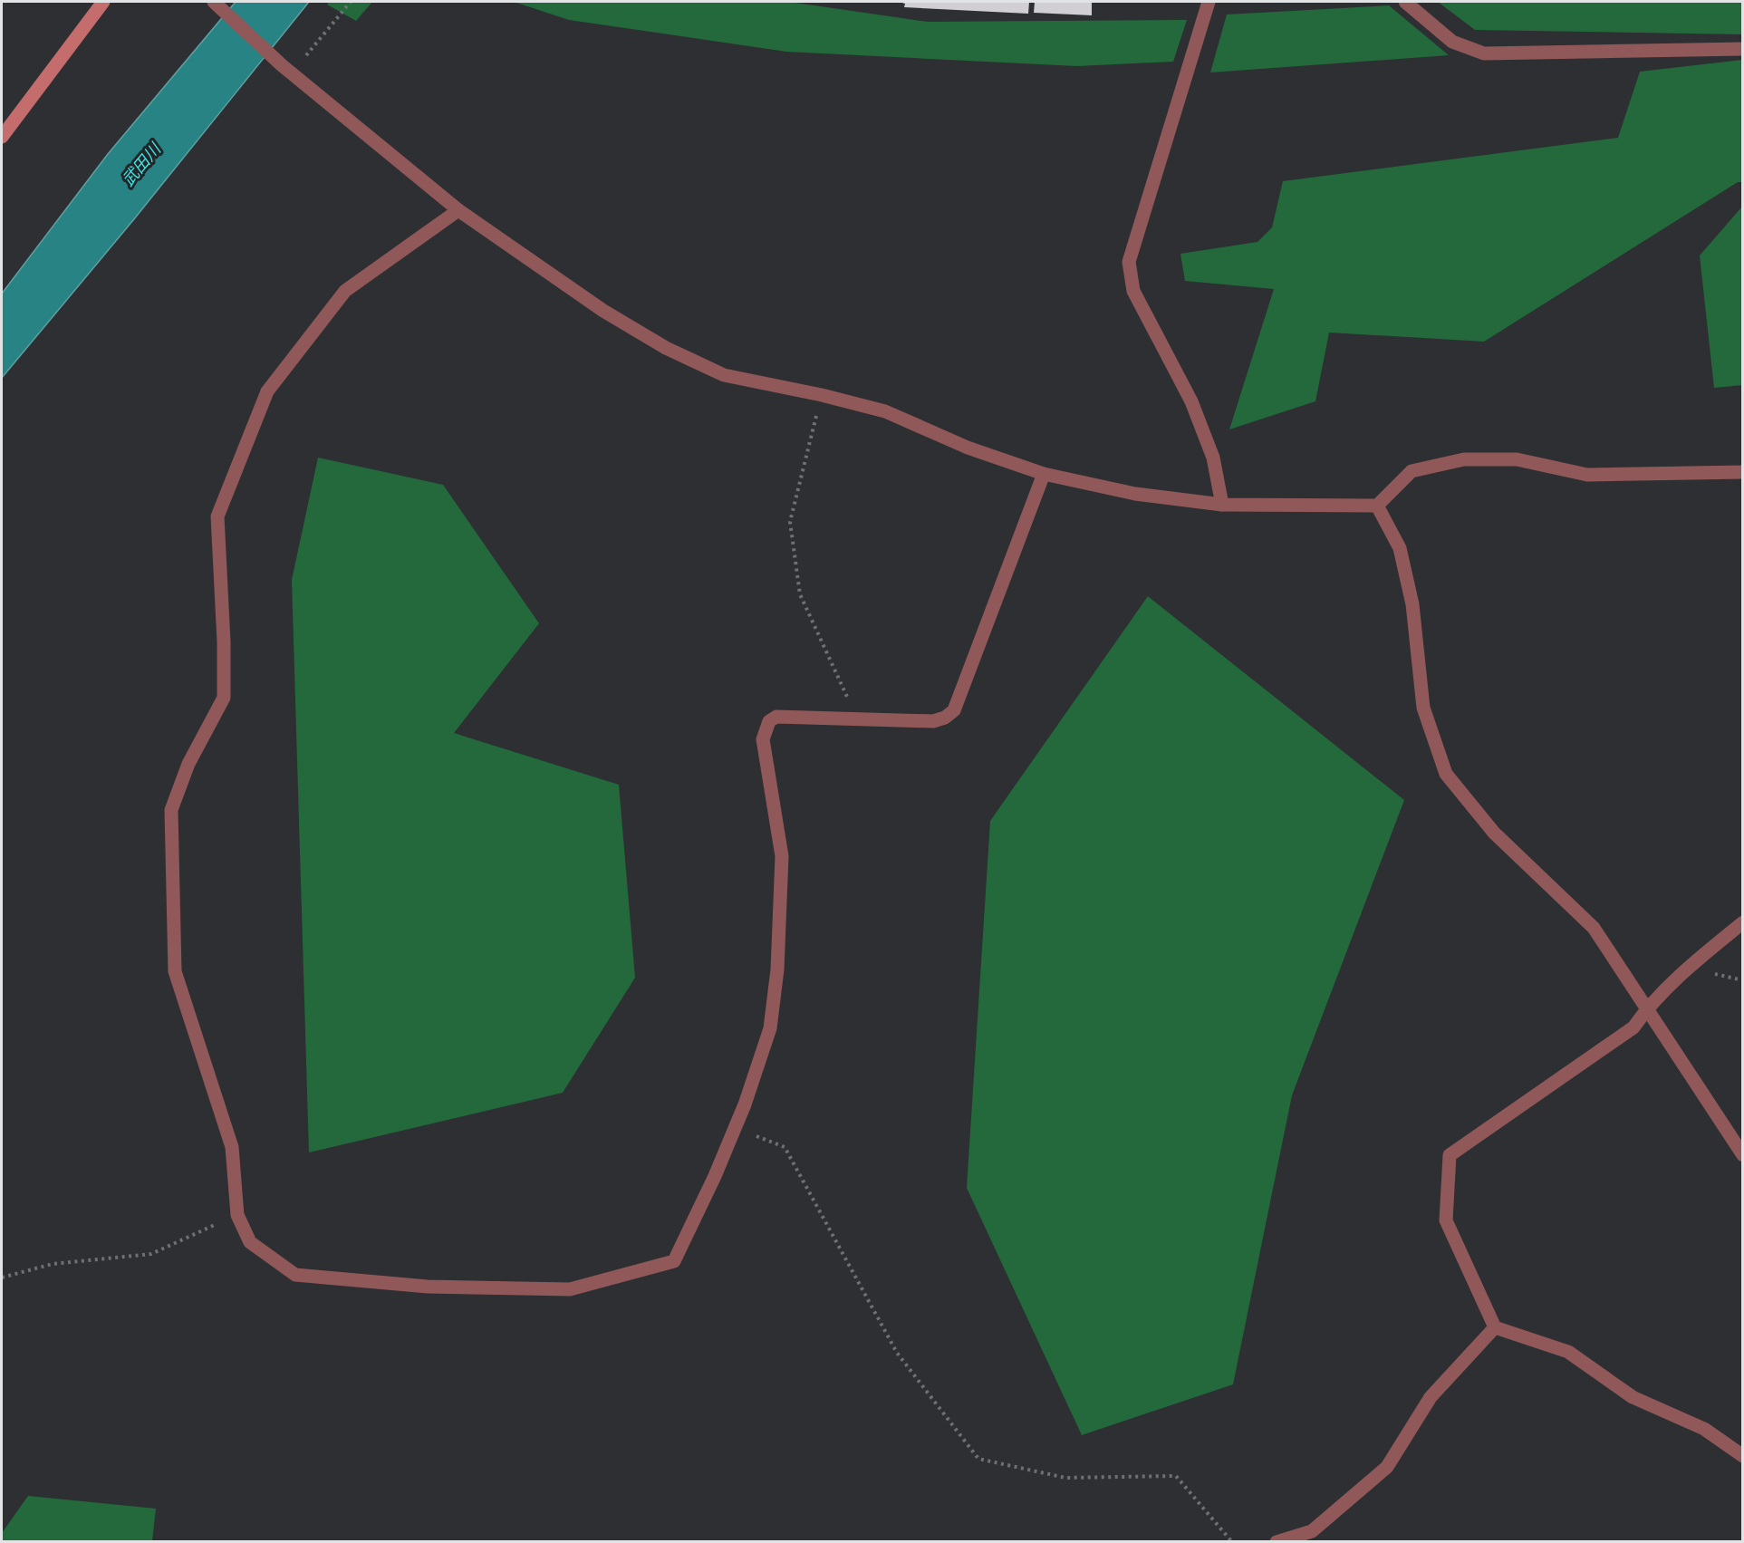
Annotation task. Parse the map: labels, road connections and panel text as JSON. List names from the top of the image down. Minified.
{"water":["武田川"]}
